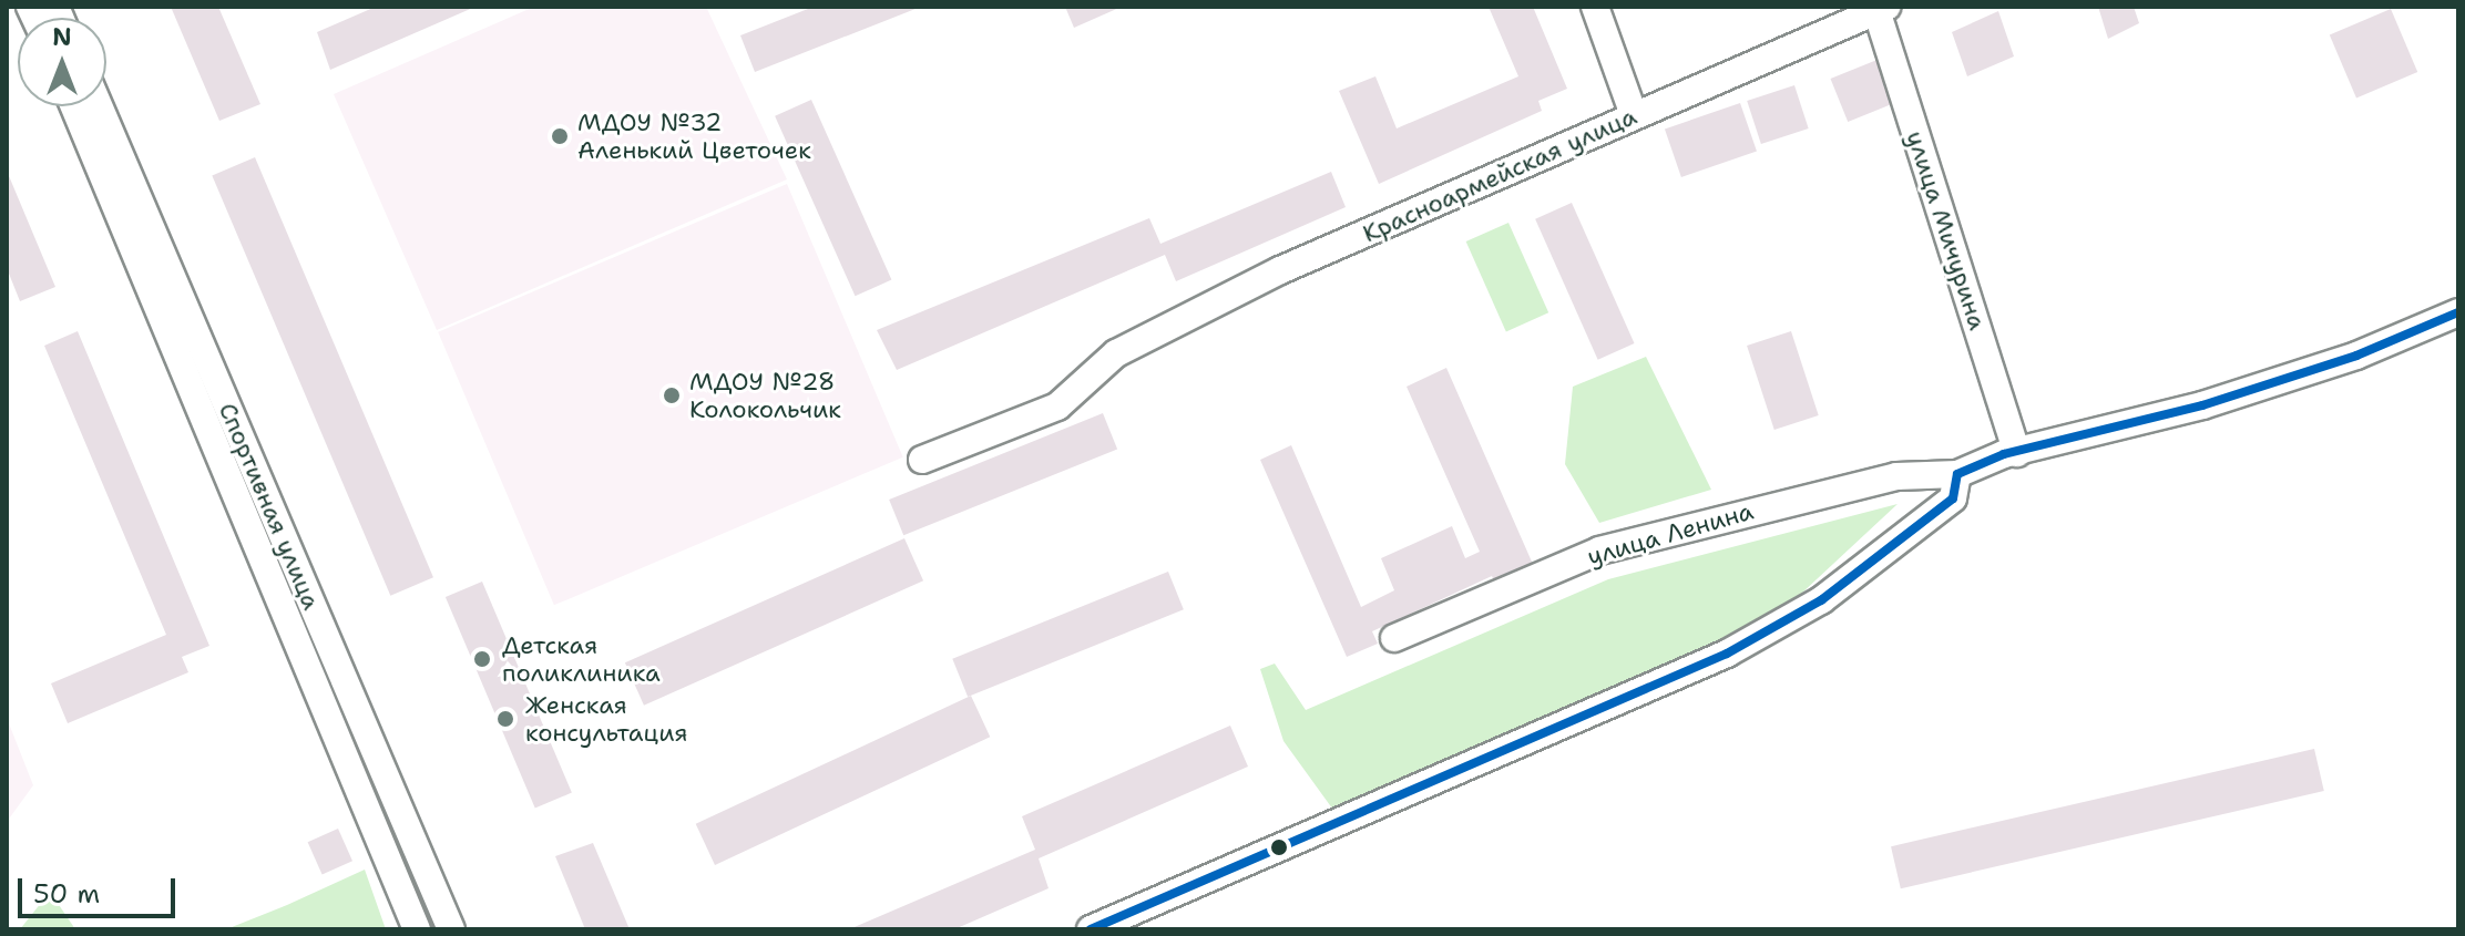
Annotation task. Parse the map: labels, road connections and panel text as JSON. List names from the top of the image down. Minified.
{"streets":{"street":["Красноармейская улица","улица Мичурина","Спортивная улица","улица Ленина"]},"crossings":[["Красноармейская улица","улица Мичурина"],["улица Мичурина","улица Ленина"]],"places":["МДОУ №32 Аленький Цветочек","МДОУ №28 Колокольчик","Детская поликлиника","Женская консультация"],"scale_bar":"50 m","north":"top"}
